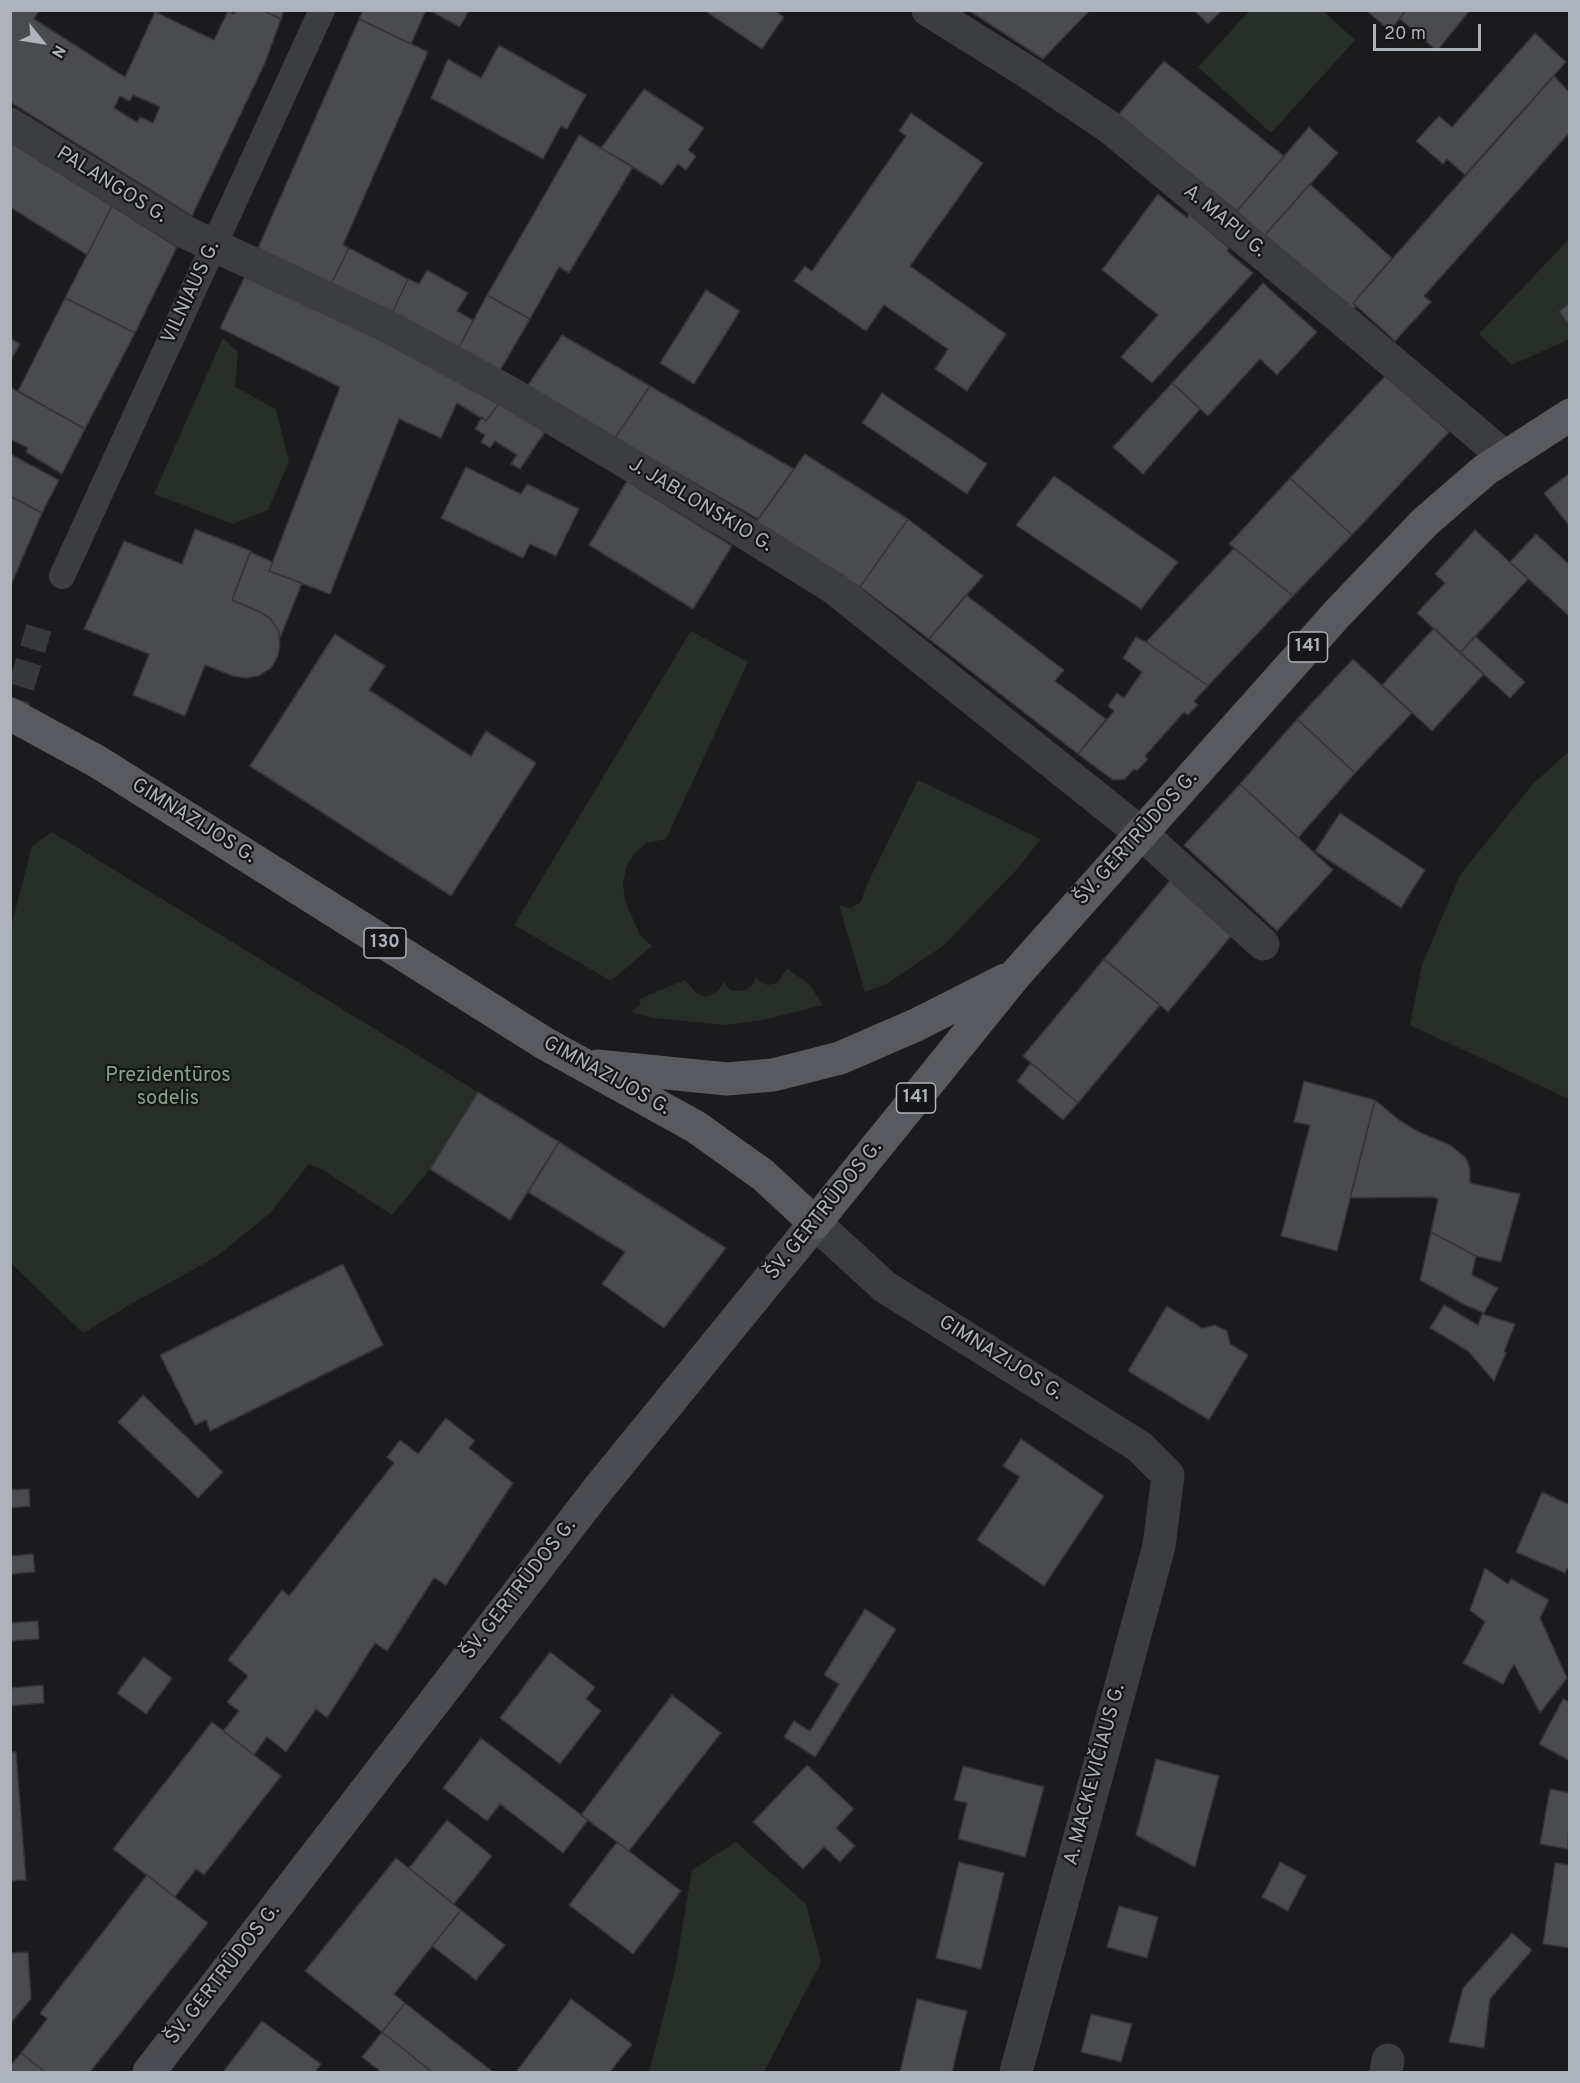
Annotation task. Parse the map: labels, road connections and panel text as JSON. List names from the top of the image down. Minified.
{"streets":{"main road":["141","GIMNAZIJOS G.","ŠV. GERTRŪDOS G.","130"],"street":["PALANGOS G.","A. MAPU G.","VILNIAUS G.","J. JABLONSKIO G.","A. MACKEVIČIAUS G."]},"crossings":[["PALANGOS G.","VILNIAUS G."],["PALANGOS G.","J. JABLONSKIO G."],["A. MAPU G.","ŠV. GERTRŪDOS G."],["VILNIAUS G.","J. JABLONSKIO G."],["J. JABLONSKIO G.","ŠV. GERTRŪDOS G."],["GIMNAZIJOS G.","ŠV. GERTRŪDOS G."],["GIMNAZIJOS G.","A. MACKEVIČIAUS G."]],"parks":["Prezidentūros sodelis"],"scale_bar":"20 m","north":"bottom right"}
